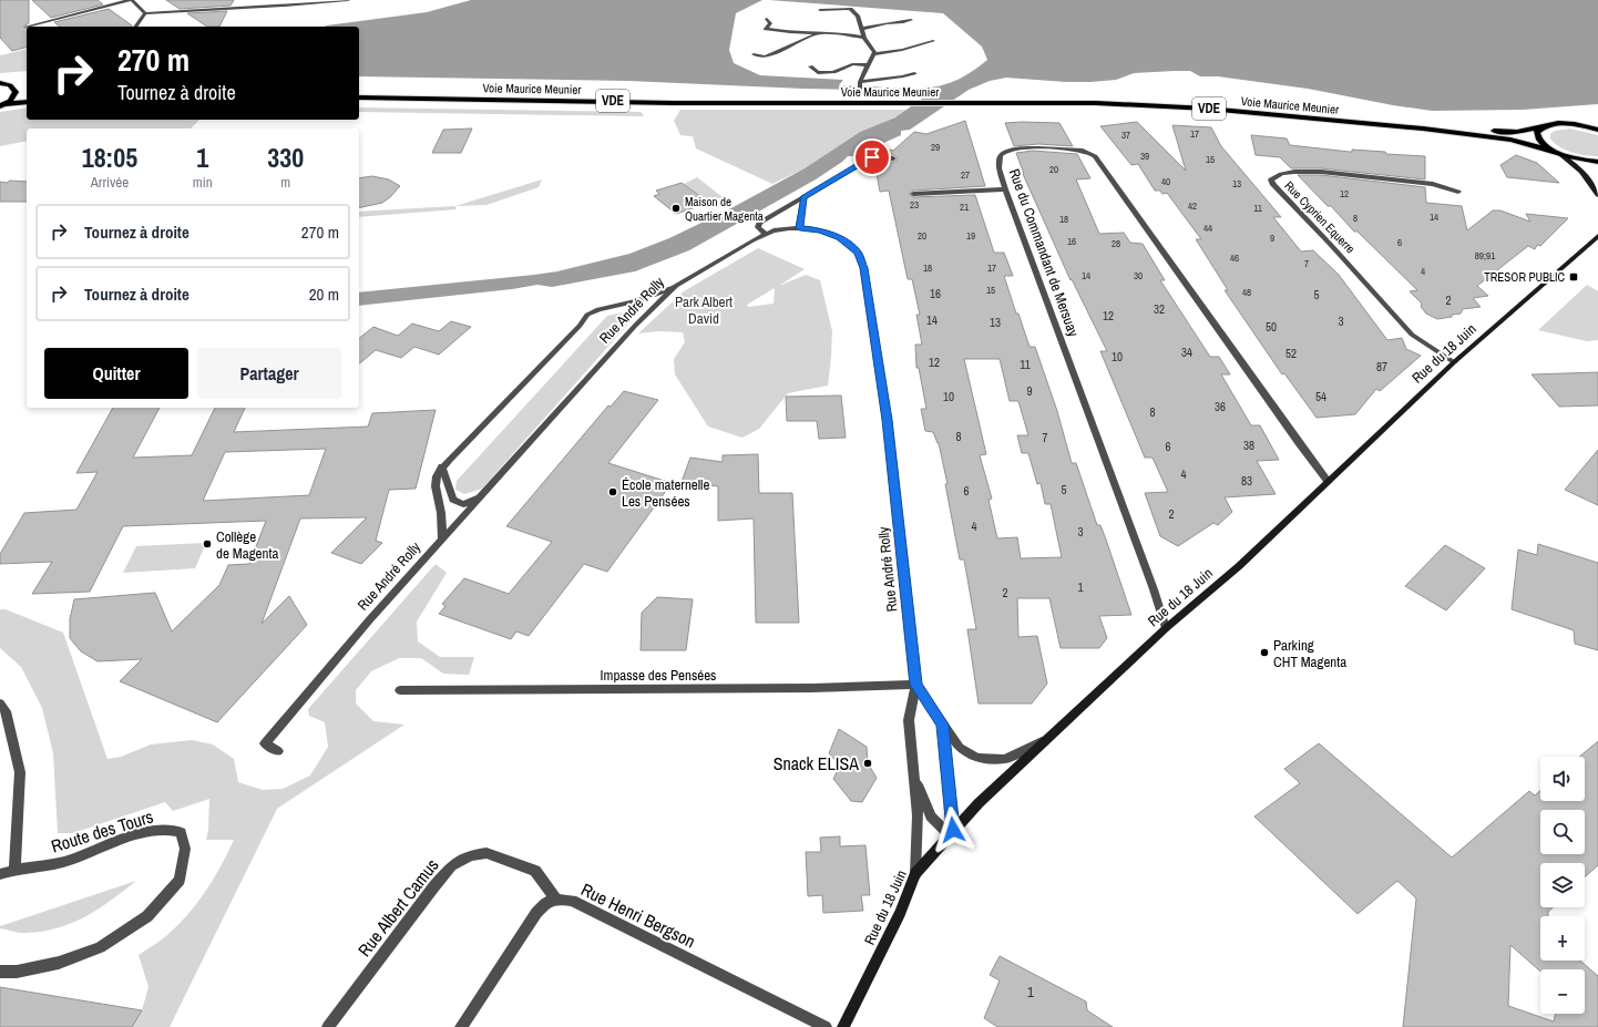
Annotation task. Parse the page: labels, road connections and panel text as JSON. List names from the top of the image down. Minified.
{"streets":{"main road":["Voie Maurice Meunier","VDE","Rue du 18 Juin"],"street":["Rue Cyprien Equerre","Rue du Commandant de Mersuay","Rue André Rolly","Impasse des Pensées","Route des Tours","Rue Albert Camus","Rue Henri Bergson"]},"crossings":[["Rue Cyprien Equerre","Rue du 18 Juin"],["Rue du Commandant de Mersuay","Rue du 18 Juin"],["Rue André Rolly","Rue du 18 Juin"],["Rue André Rolly","Impasse des Pensées"],["Rue Albert Camus","Rue Henri Bergson"]],"parks":["Park Albert David"],"places":{"other":["Maison de Quartier Magenta","École maternelle Les Pensées","Collège de Magenta","Parking CHT Magenta","Snack ELISA"],"transit":["TRESOR PUBLIC"]},"house_numbers":["17","37","29","39","15","20","27","40","13","12","23","42","21","11","14","8","18","44","20","19","9","16","6","28","89;91","46","7","18","17","4","14","30","15","48","16","5","2","32","12","14","3","13","50","34","52","10","12","11","87","9","10","54","36","8","8","7","38","6","4","83","5","6","2","4","3","1","2","1"],"page":{"turn":["270 m","Tournez à droite"],"eta":["18:05","Arrivée","1","min","330","m"],"list":[{"name":"Tournez à droite","value":"270 m"},{"name":"Tournez à droite","value":"20 m"}],"buttons":["Quitter","Partager"],"map_buttons":["+","−"]}}
